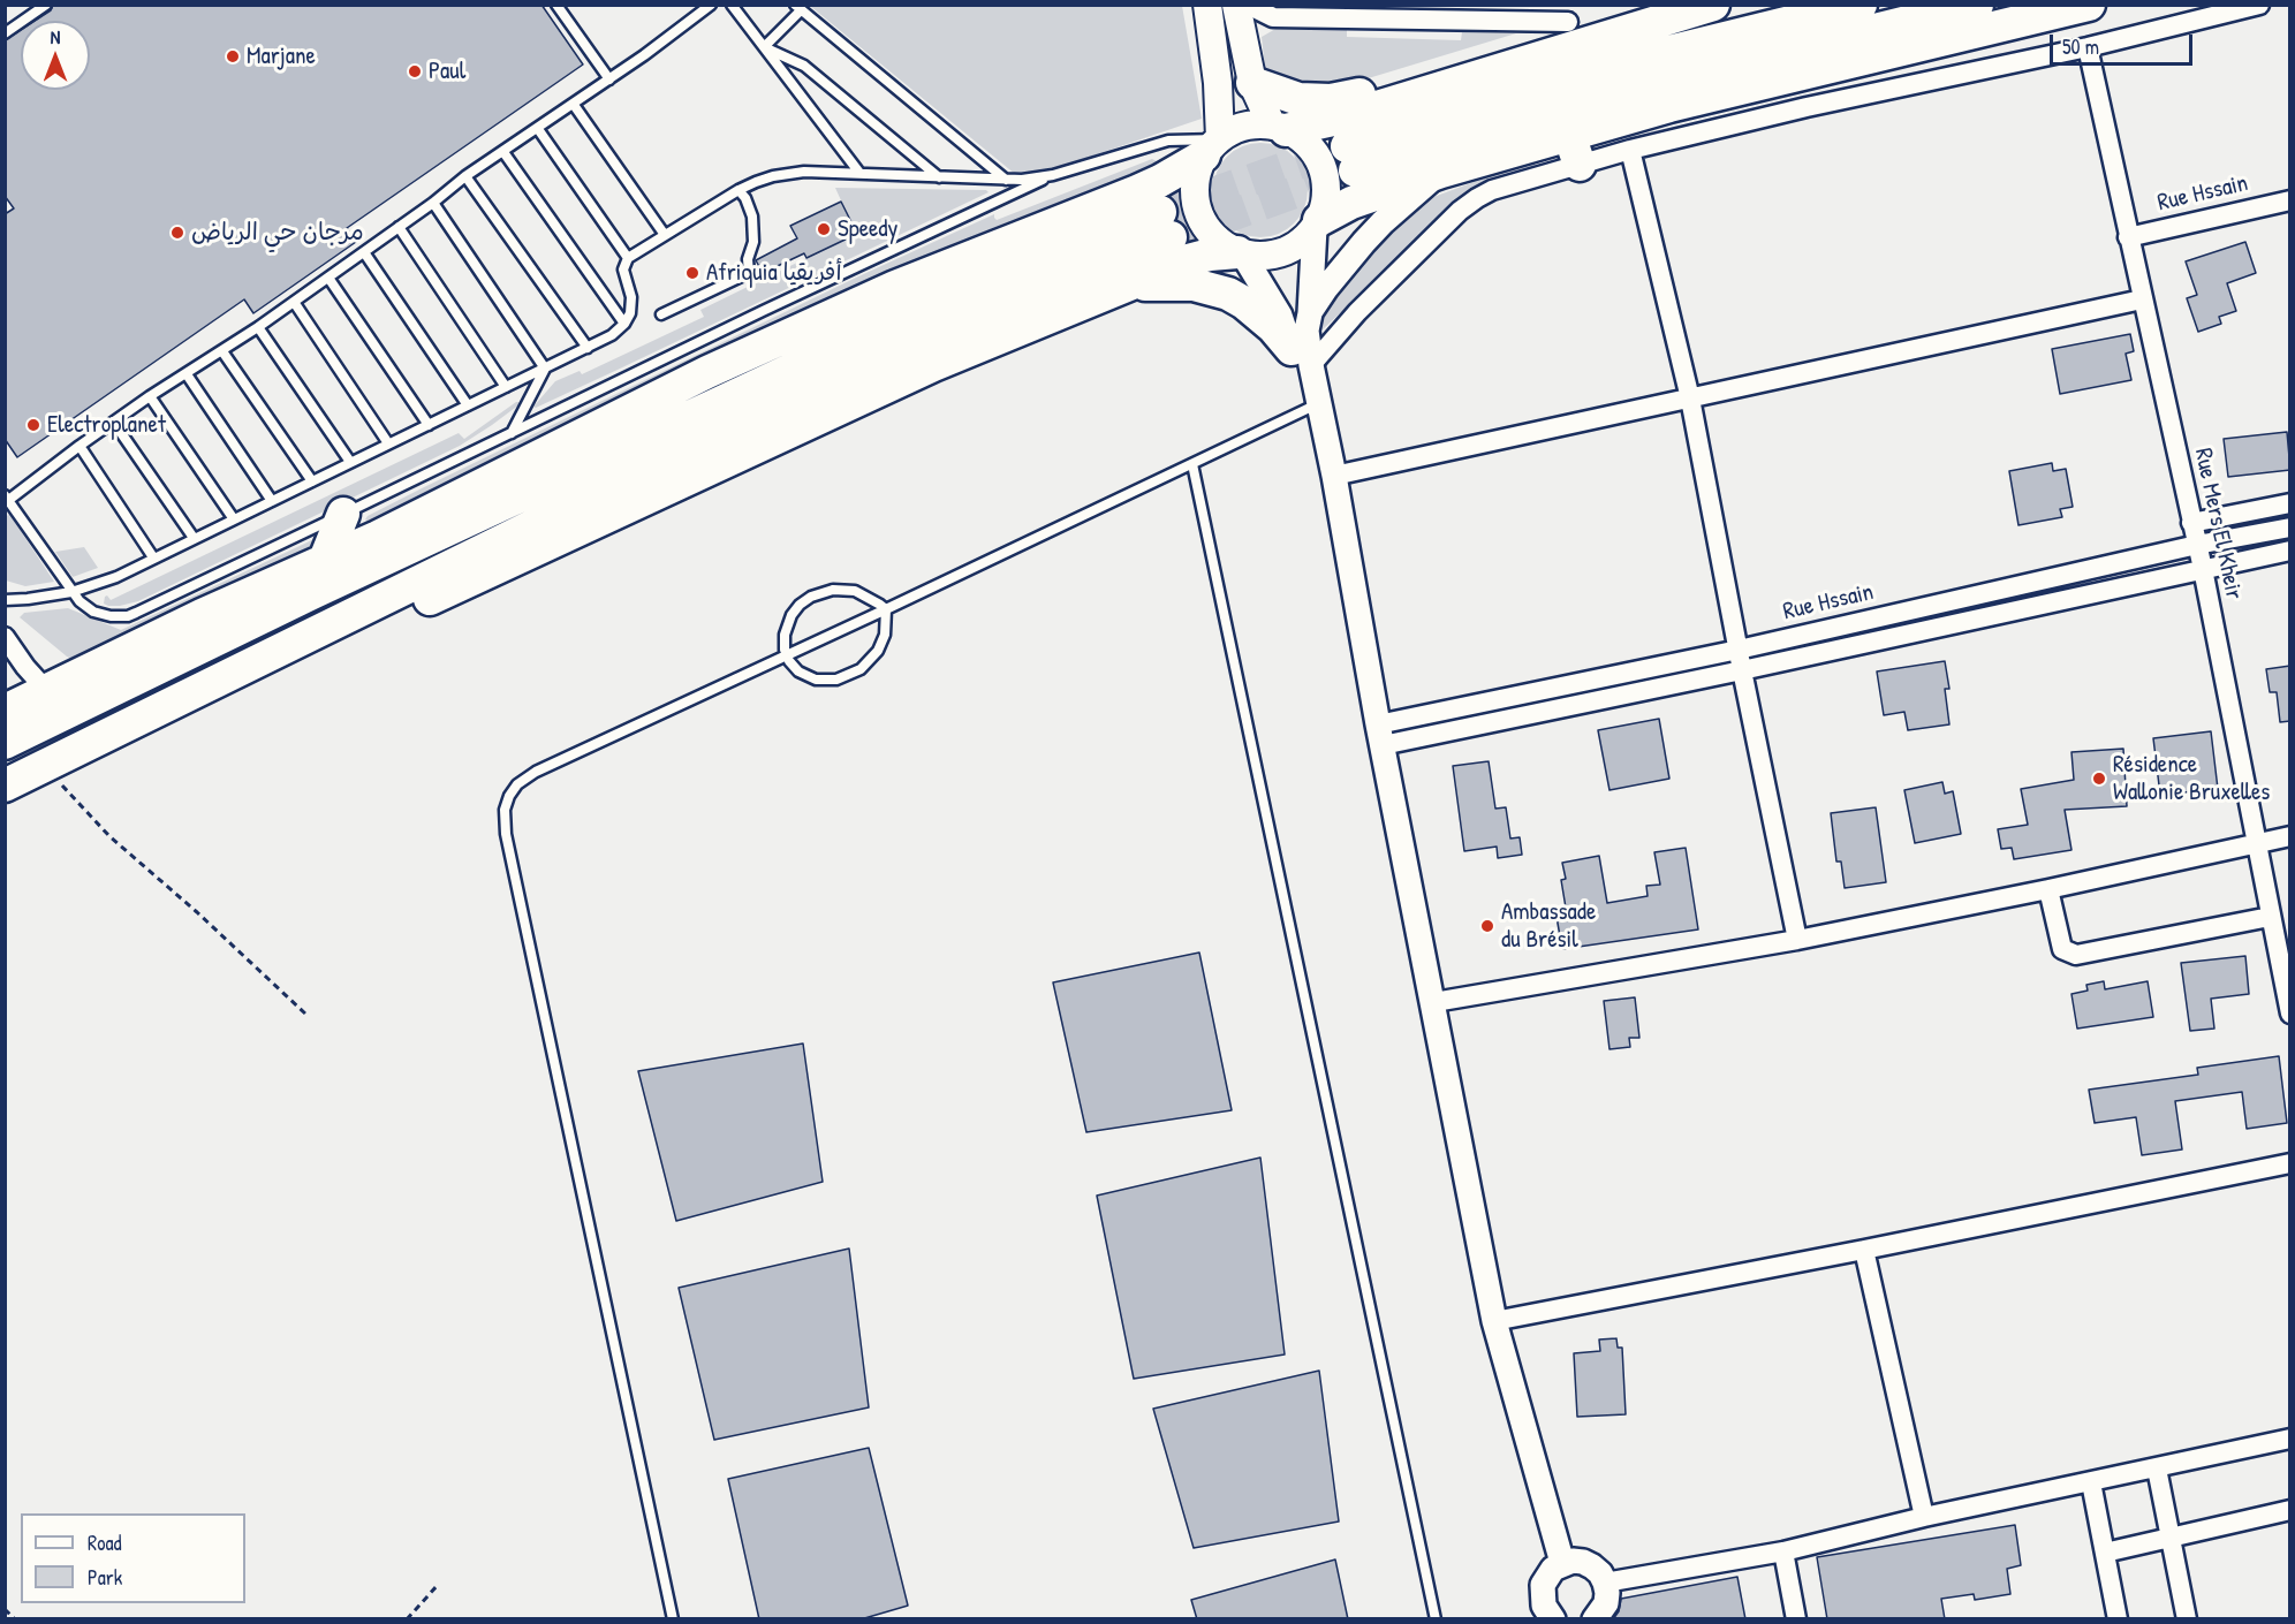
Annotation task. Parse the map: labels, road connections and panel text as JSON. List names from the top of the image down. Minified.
{"streets":{"street":["Rue Hssain","Rue Mers El Kheir"]},"crossings":[["Rue Hssain","Rue Mers El Kheir"]],"places":["Marjane","Paul","Speedy","مرجان حي الرياض","Afriquia أفريقيا","Electroplanet","Résidence Wallonie Bruxelles","Ambassade du Brésil"],"legend":["Road","Park"],"scale_bar":"50 m","north":"top"}
